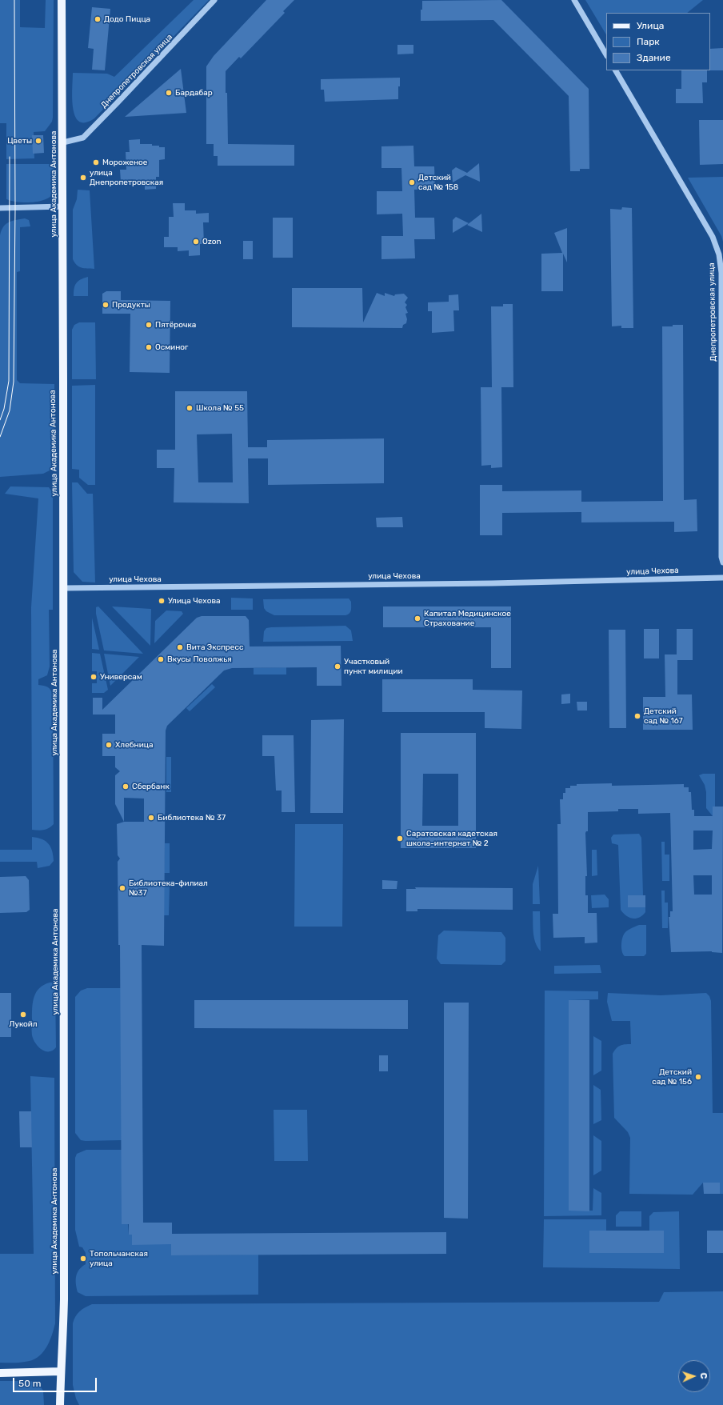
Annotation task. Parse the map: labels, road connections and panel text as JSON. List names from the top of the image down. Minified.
{"streets":{"main road":["улица Академика Антонова"],"street":["Днепропетровская улица","улица Чехова"]},"crossings":[["Днепропетровская улица","улица Академика Антонова"],["улица Академика Антонова","улица Чехова"]],"places":["Додо Пицца","Бардабар","Цветы","Мороженое","улица Днепропетровская","Детский сад № 158","Ozon","Продукты","Пятёрочка","Осминог","Школа № 55","Улица Чехова","Капитал Медицинское Страхование","Вита Экспресс","Вкусы Поволжья","Участковый пункт милиции","Универсам","Детский сад № 167","Хлебница","Сбербанк","Библиотека № 37","Саратовская кадетская школа-интернат № 2","Библиотека-филиал №37","Лукойл","Детский сад № 156","Топольчанская улица"],"legend":["Улица","Парк","Здание"],"scale_bar":"50 m","north":"right"}
